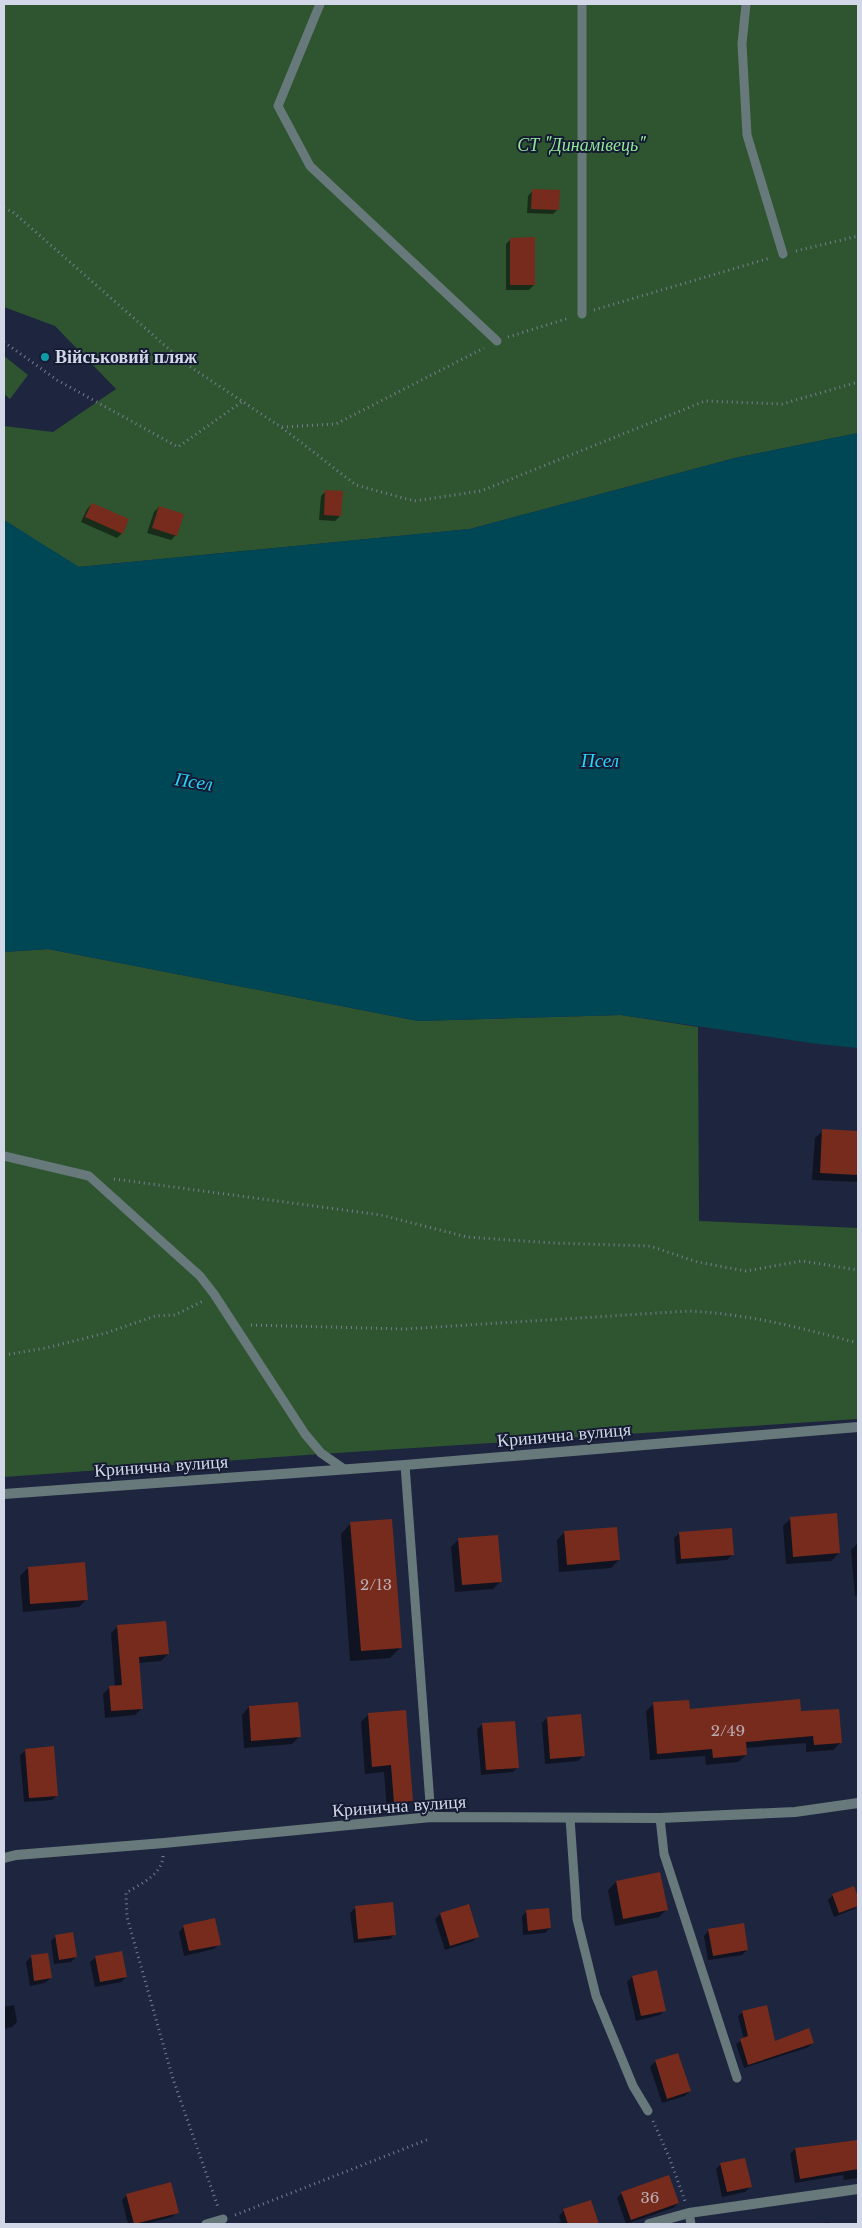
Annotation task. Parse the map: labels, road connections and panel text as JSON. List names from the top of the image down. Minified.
{"streets":{"street":["Кринична вулиця"]},"water":["Псел"],"parks":["СТ \"Динамівець\""],"places":["Військовий пляж"],"house_numbers":["2/13","2/49","36"]}
